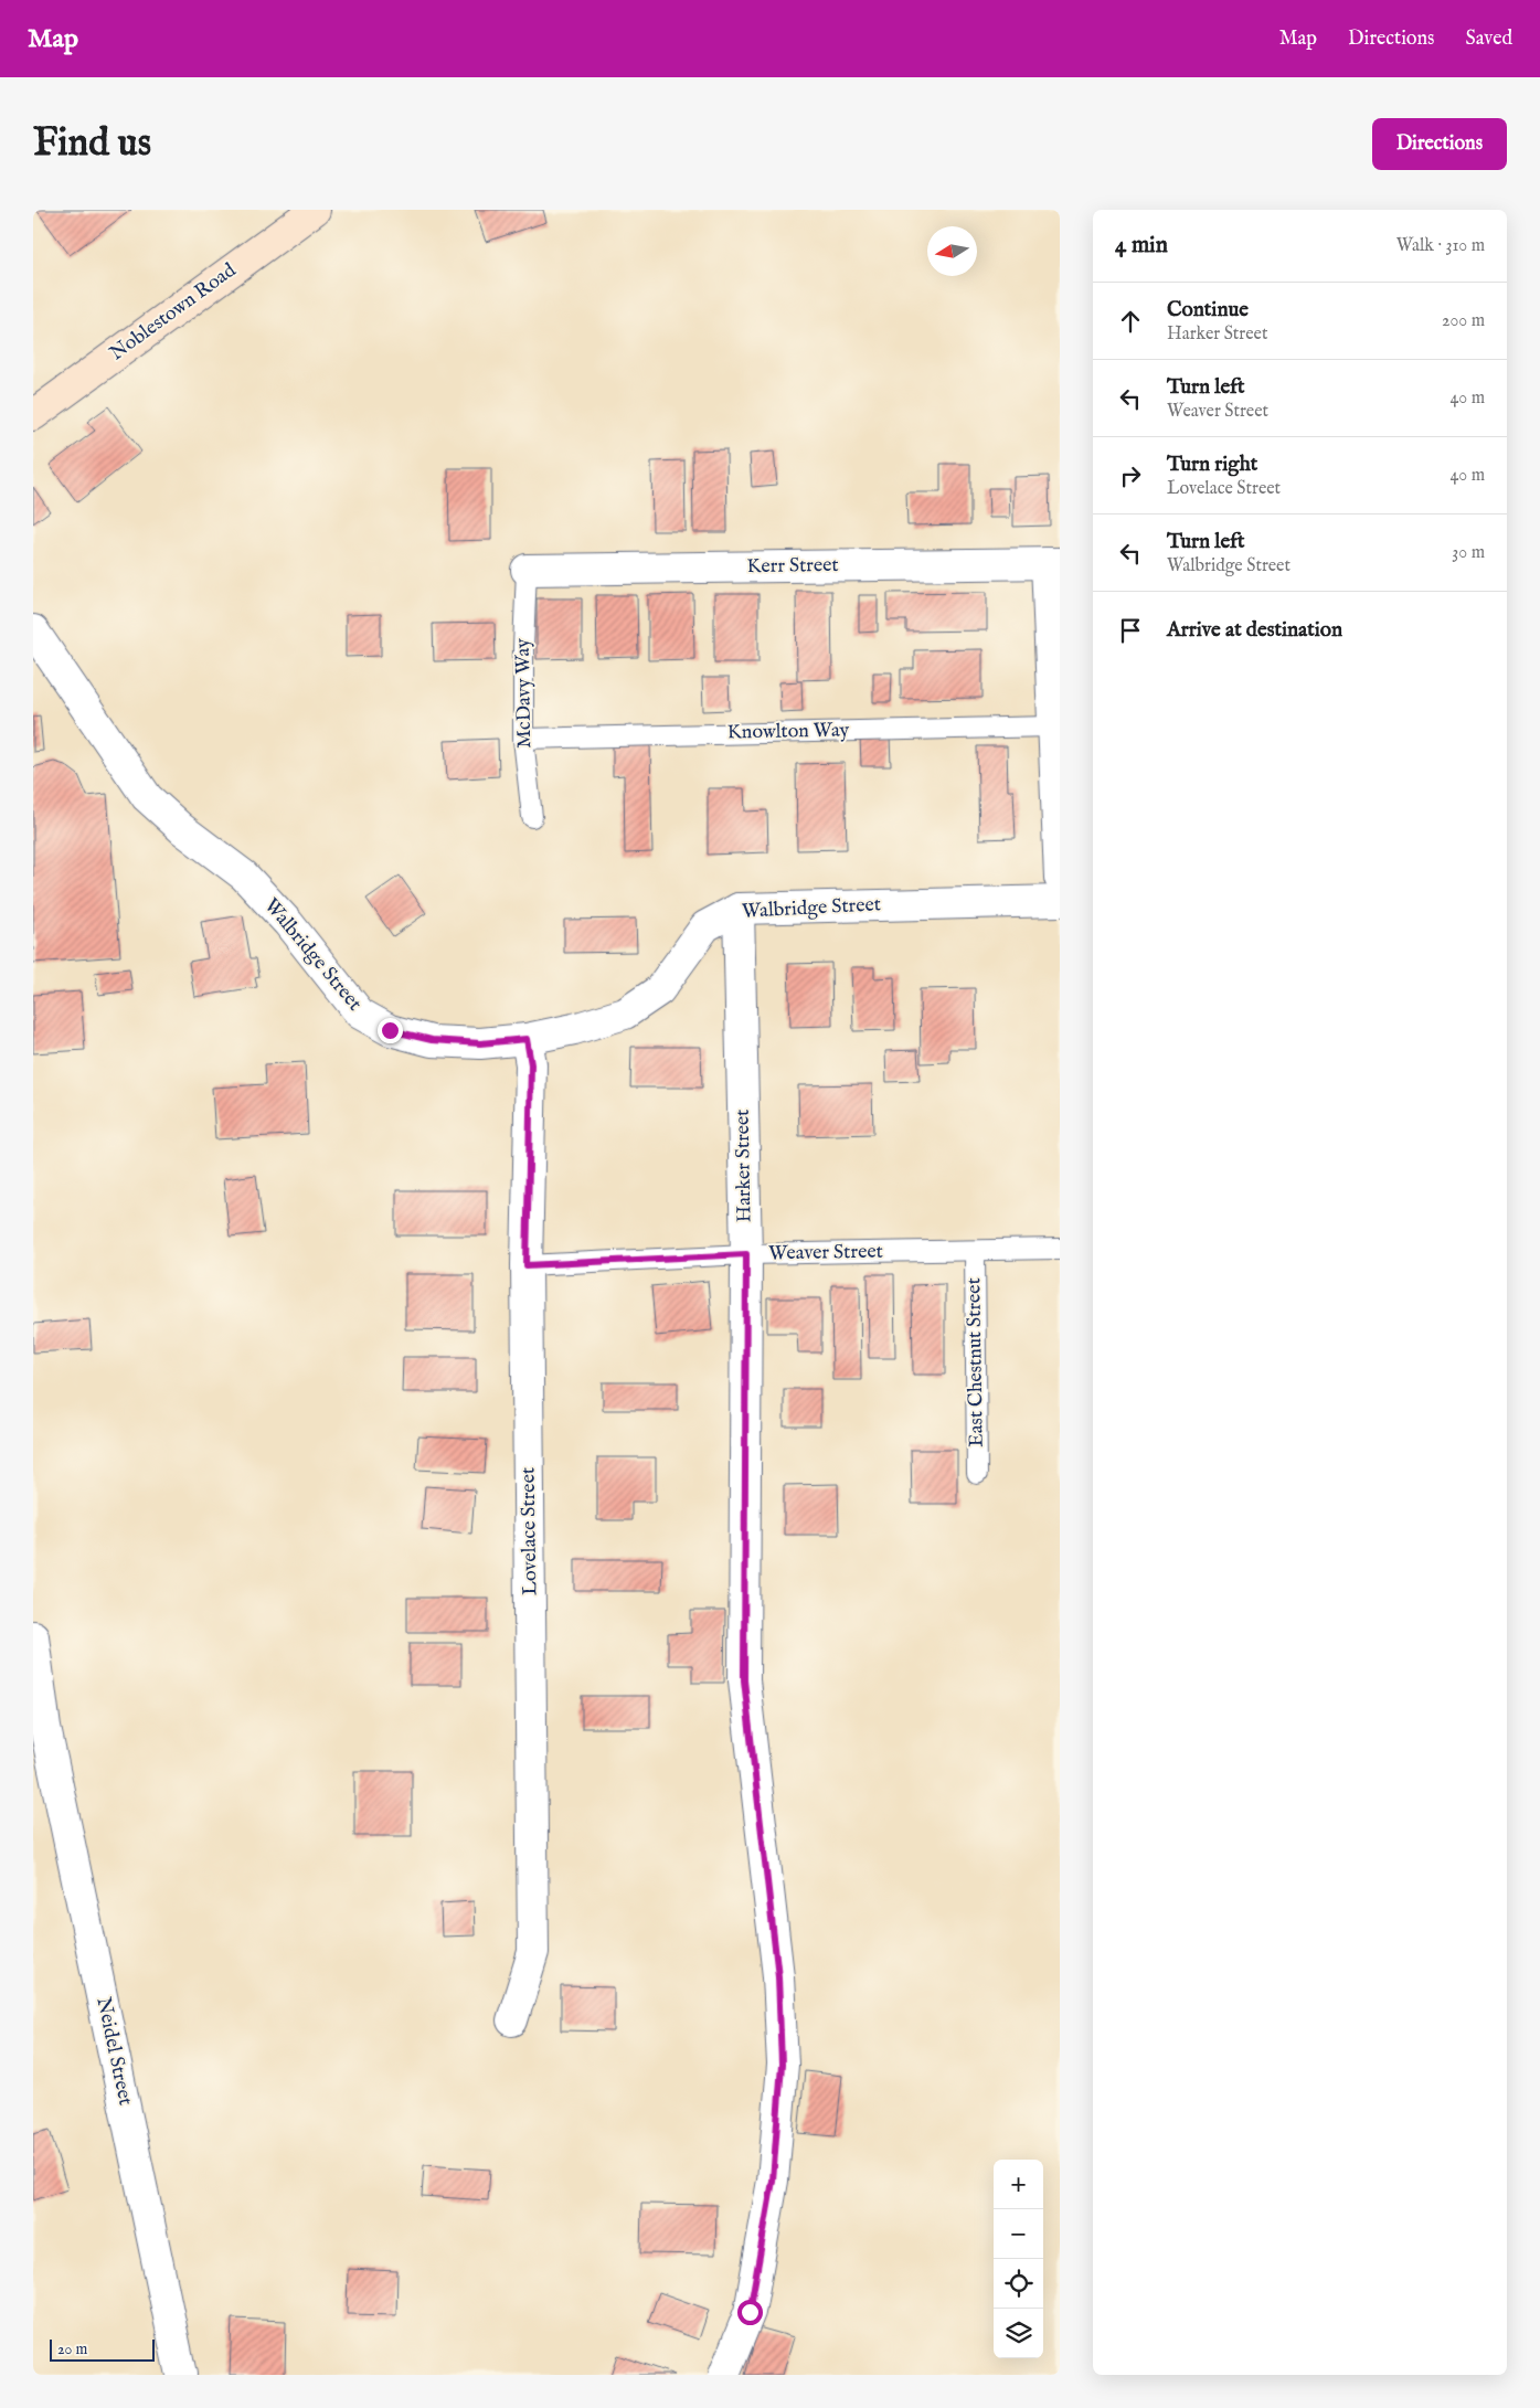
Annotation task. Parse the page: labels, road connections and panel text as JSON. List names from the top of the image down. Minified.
{"streets":{"main road":["Noblestown Road"],"street":["Kerr Street","Walbridge Street","Harker Street","Lovelace Street","Neidel Street"],"lane":["McDavy Way","Knowlton Way","Weaver Street","East Chestnut Street"]},"crossings":[["Kerr Street","McDavy Way"],["McDavy Way","Knowlton Way"],["Walbridge Street","Harker Street"],["Walbridge Street","Lovelace Street"],["Harker Street","Weaver Street"],["Weaver Street","East Chestnut Street"],["Weaver Street","Lovelace Street"]],"scale_bar":"20 m","north":"left","page":{"header":"Map","nav":["Map","Directions","Saved"],"buttons":"Directions","title":"Find us","heading":["4 min","Walk · 310 m"],"list":[["Continue","Harker Street","200 m"],["Turn left","Weaver Street","40 m"],["Turn right","Lovelace Street","40 m"],["Turn left","Walbridge Street","30 m"],"Arrive at destination"],"map_buttons":["+","−"],"scale":"20 m"}}
